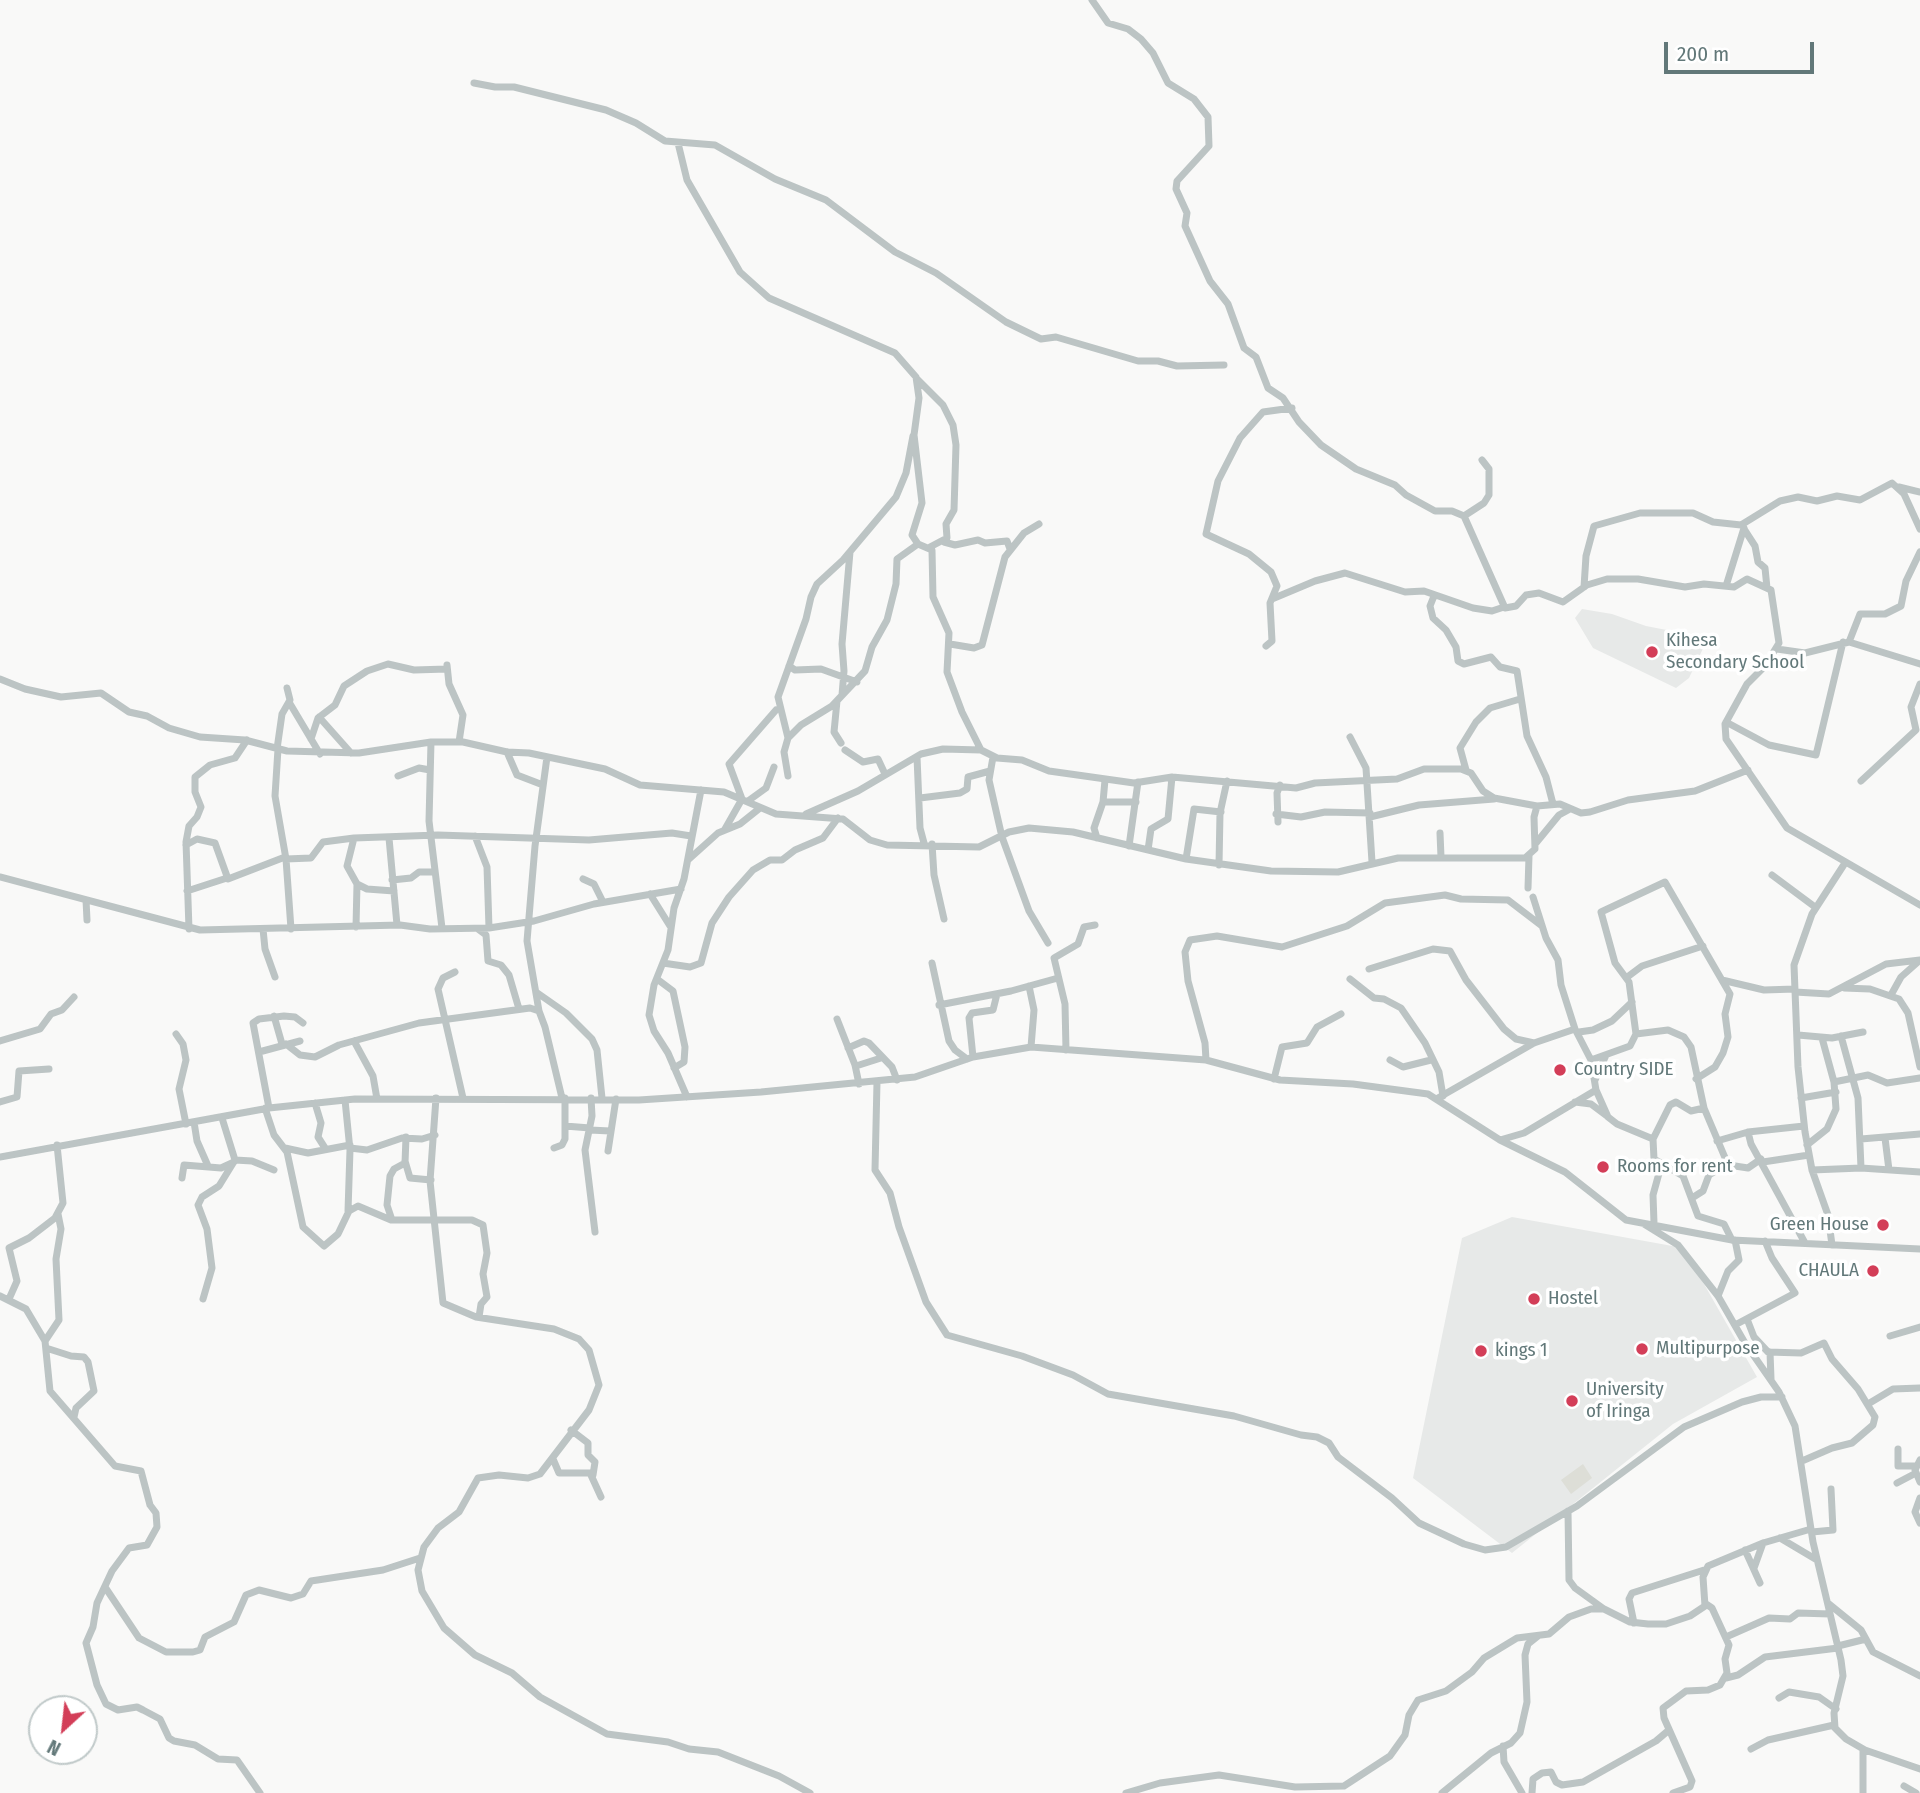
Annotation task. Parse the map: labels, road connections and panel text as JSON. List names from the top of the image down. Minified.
{"places":["Kihesa Secondary School","Country SIDE","Rooms for rent","Green House","CHAULA","Hostel","Multipurpose","kings 1","University of Iringa"],"scale_bar":"200 m","north":"bottom left"}
